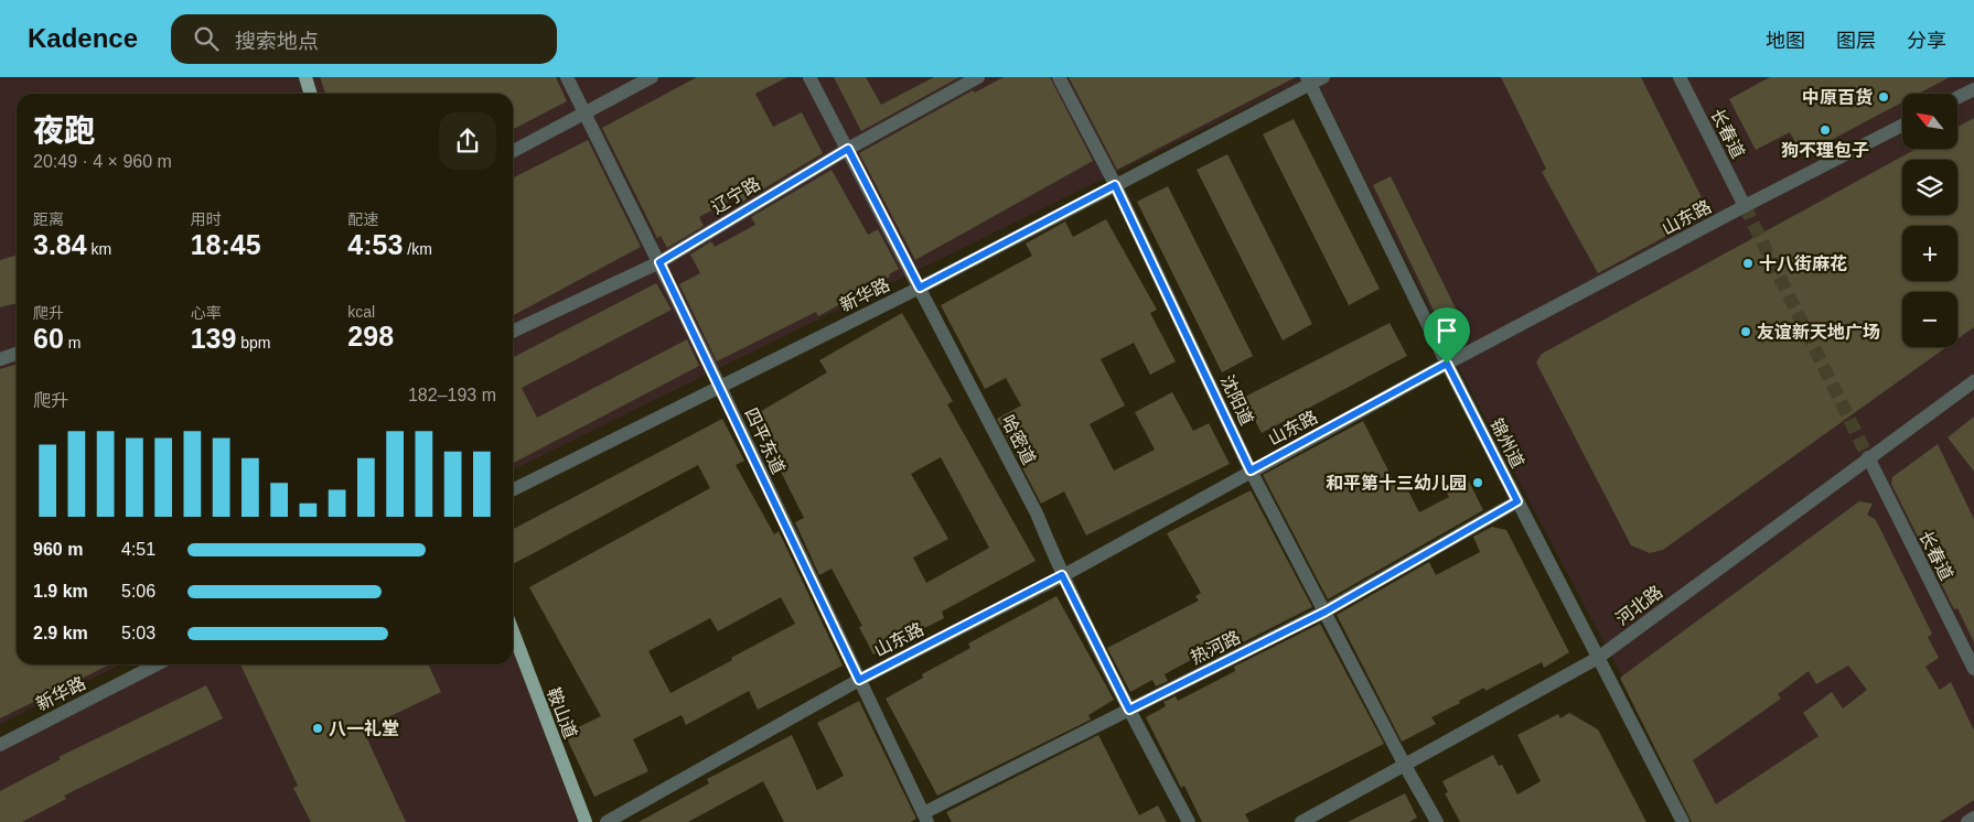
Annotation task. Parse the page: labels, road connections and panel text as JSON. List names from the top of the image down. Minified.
{"streets":{"main road":["鞍山道"],"street":["长春道","辽宁路","山东路","新华路","沈阳道","哈密道","四平东道","锦州道","河北路","热河路"]},"crossings":[["长春道","山东路"],["长春道","河北路"],["辽宁路","哈密道"],["辽宁路","四平东道"],["山东路","沈阳道"],["山东路","哈密道"],["山东路","四平东道"],["山东路","锦州道"],["新华路","沈阳道"],["新华路","哈密道"],["新华路","四平东道"],["新华路","锦州道"],["沈阳道","河北路"],["沈阳道","热河路"],["哈密道","热河路"],["四平东道","热河路"],["锦州道","河北路"],["锦州道","热河路"]],"places":["中原百货","狗不理包子","十八街麻花","友谊新天地广场","和平第十三幼儿园","八一礼堂"],"north":"top left","page":{"header":"Kadence","search":"搜索地点","nav":["地图","图层","分享"],"map_buttons":["+","−"],"heading":["夜跑","20:49 · 4 × 960 m"],"stats":[["距离","3.84 km"],["用时","18:45"],["配速","4:53 /km"],["爬升","60 m"],["心率","139 bpm"],["kcal","298"]],"chart":["爬升","182–193 m"],"list":[{"name":"960 m","note":"4:51"},{"name":"1.9 km","note":"5:06"},{"name":"2.9 km","note":"5:03"}]}}
